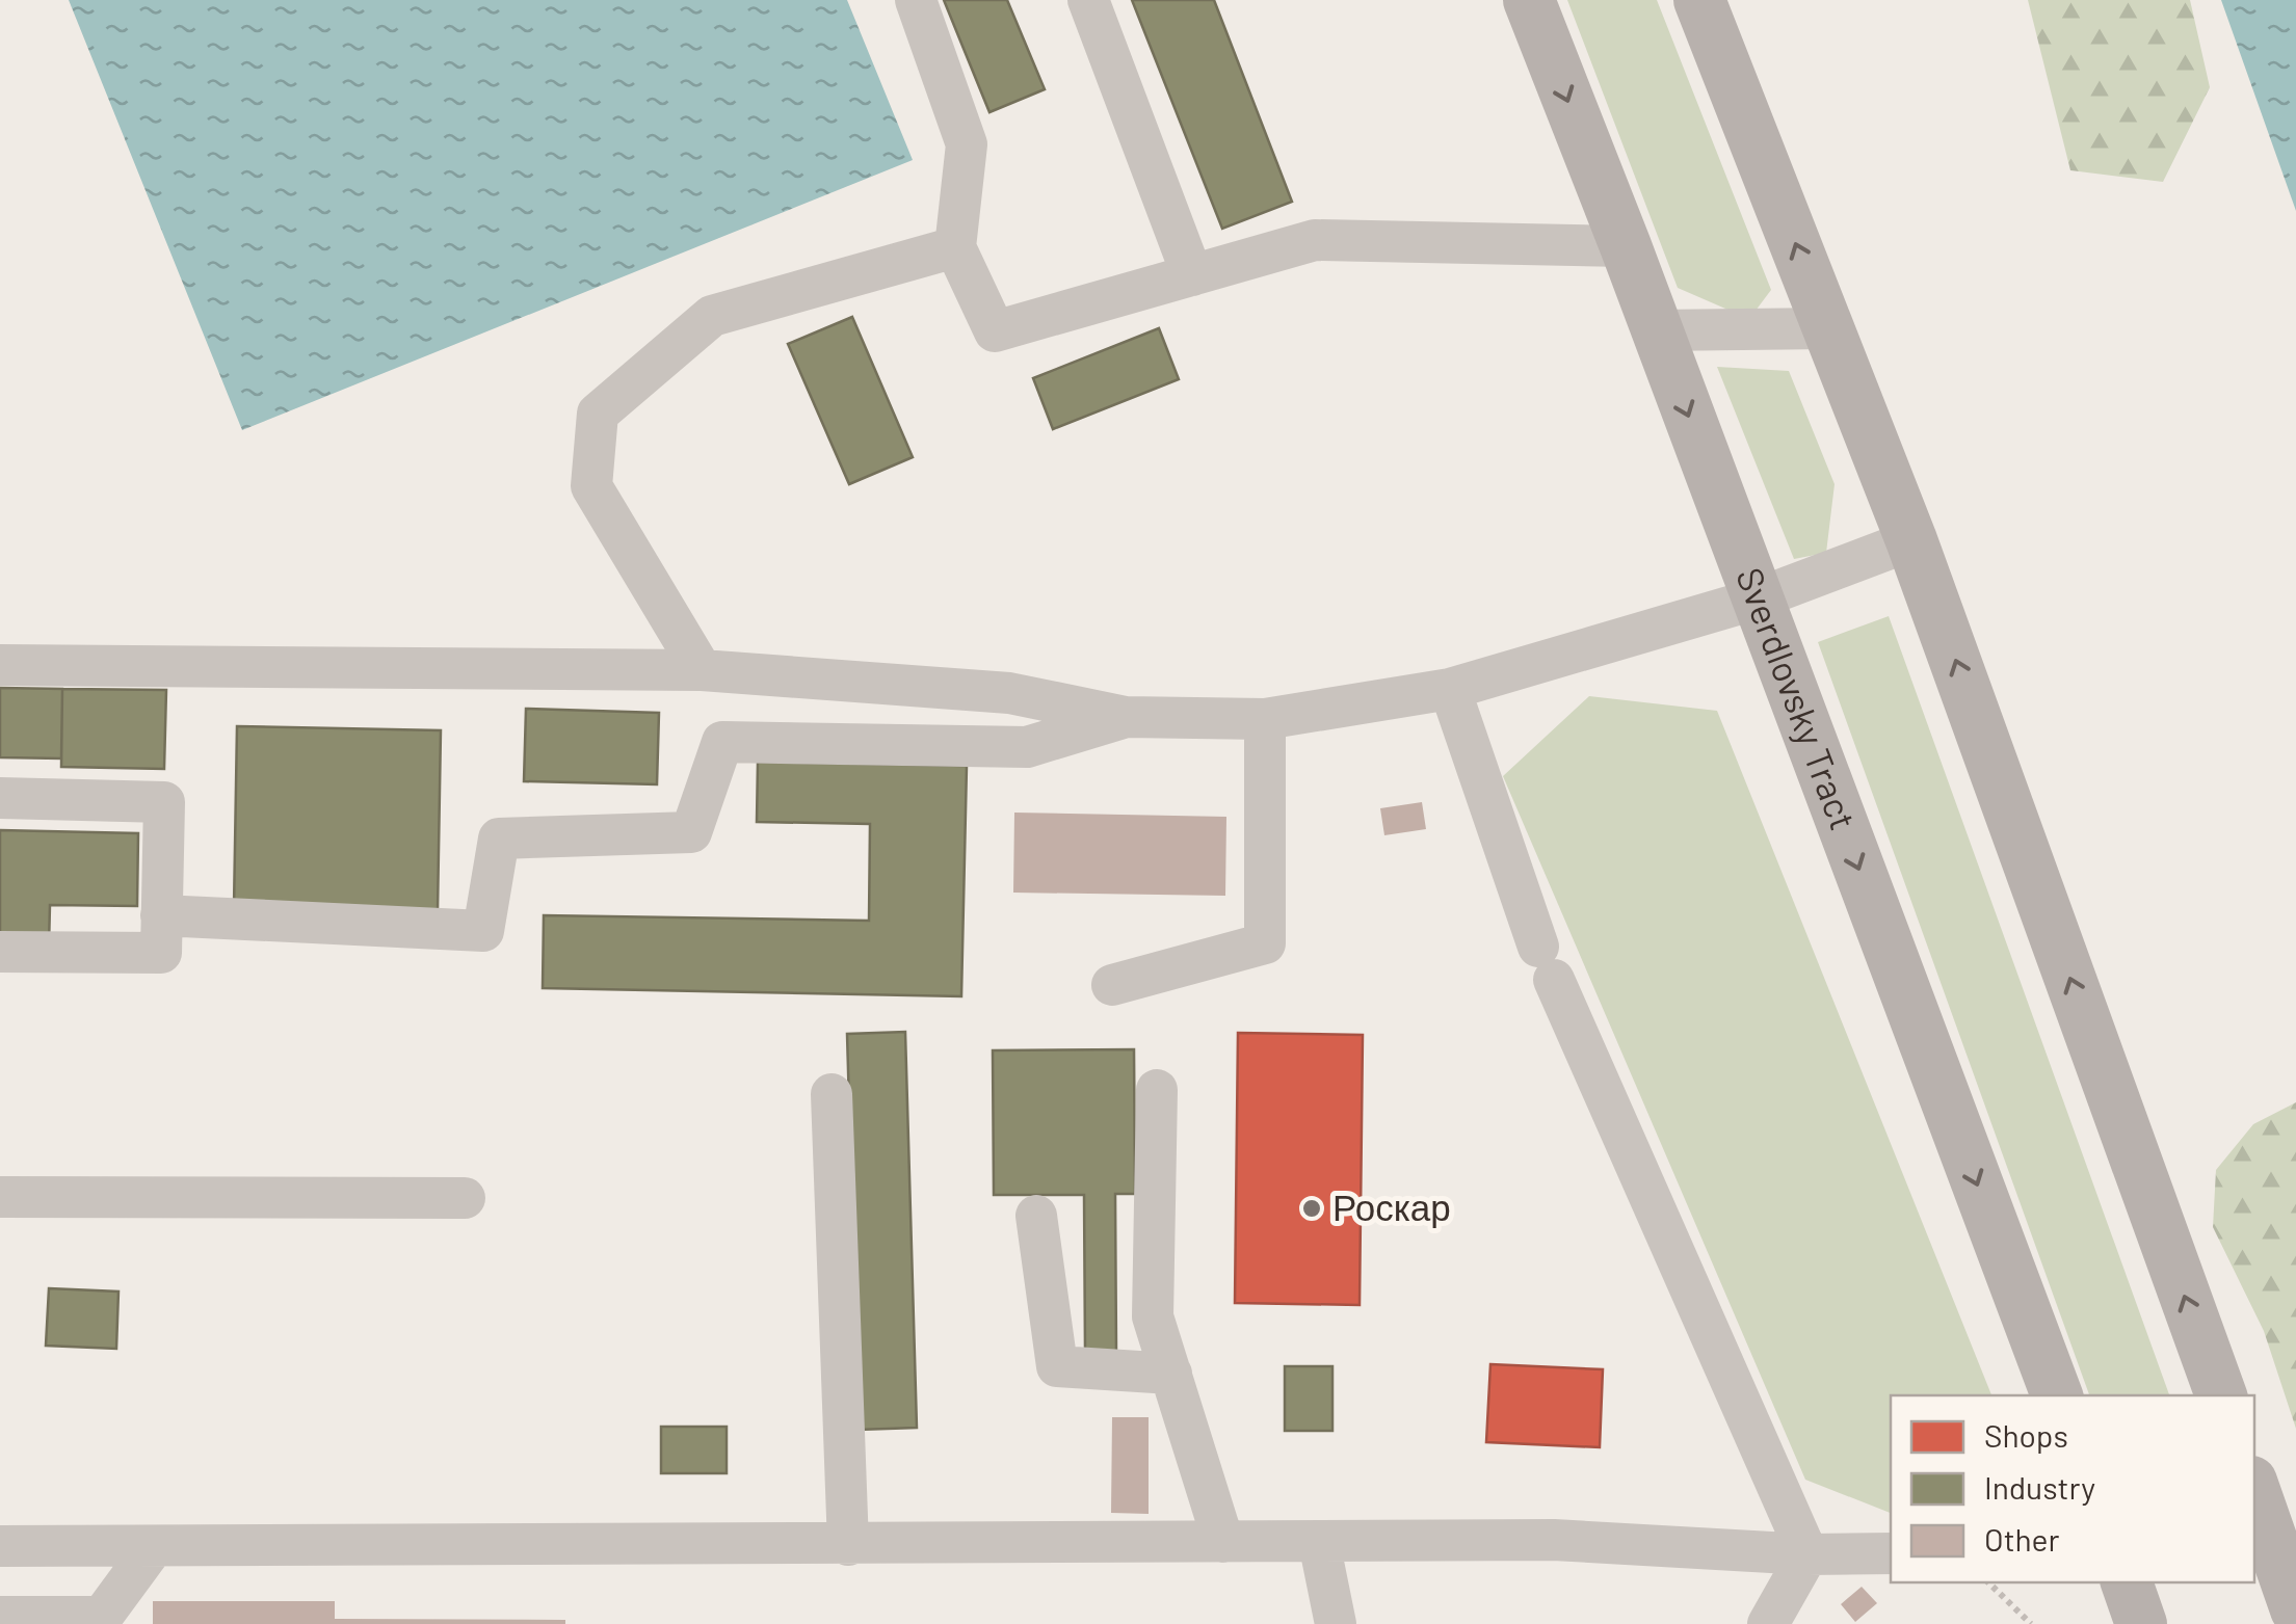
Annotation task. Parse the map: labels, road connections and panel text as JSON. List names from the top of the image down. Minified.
{"streets":{"main road":["Sverdlovsky Tract"]},"places":["Роскар"],"legend":["Shops","Industry","Other"]}
